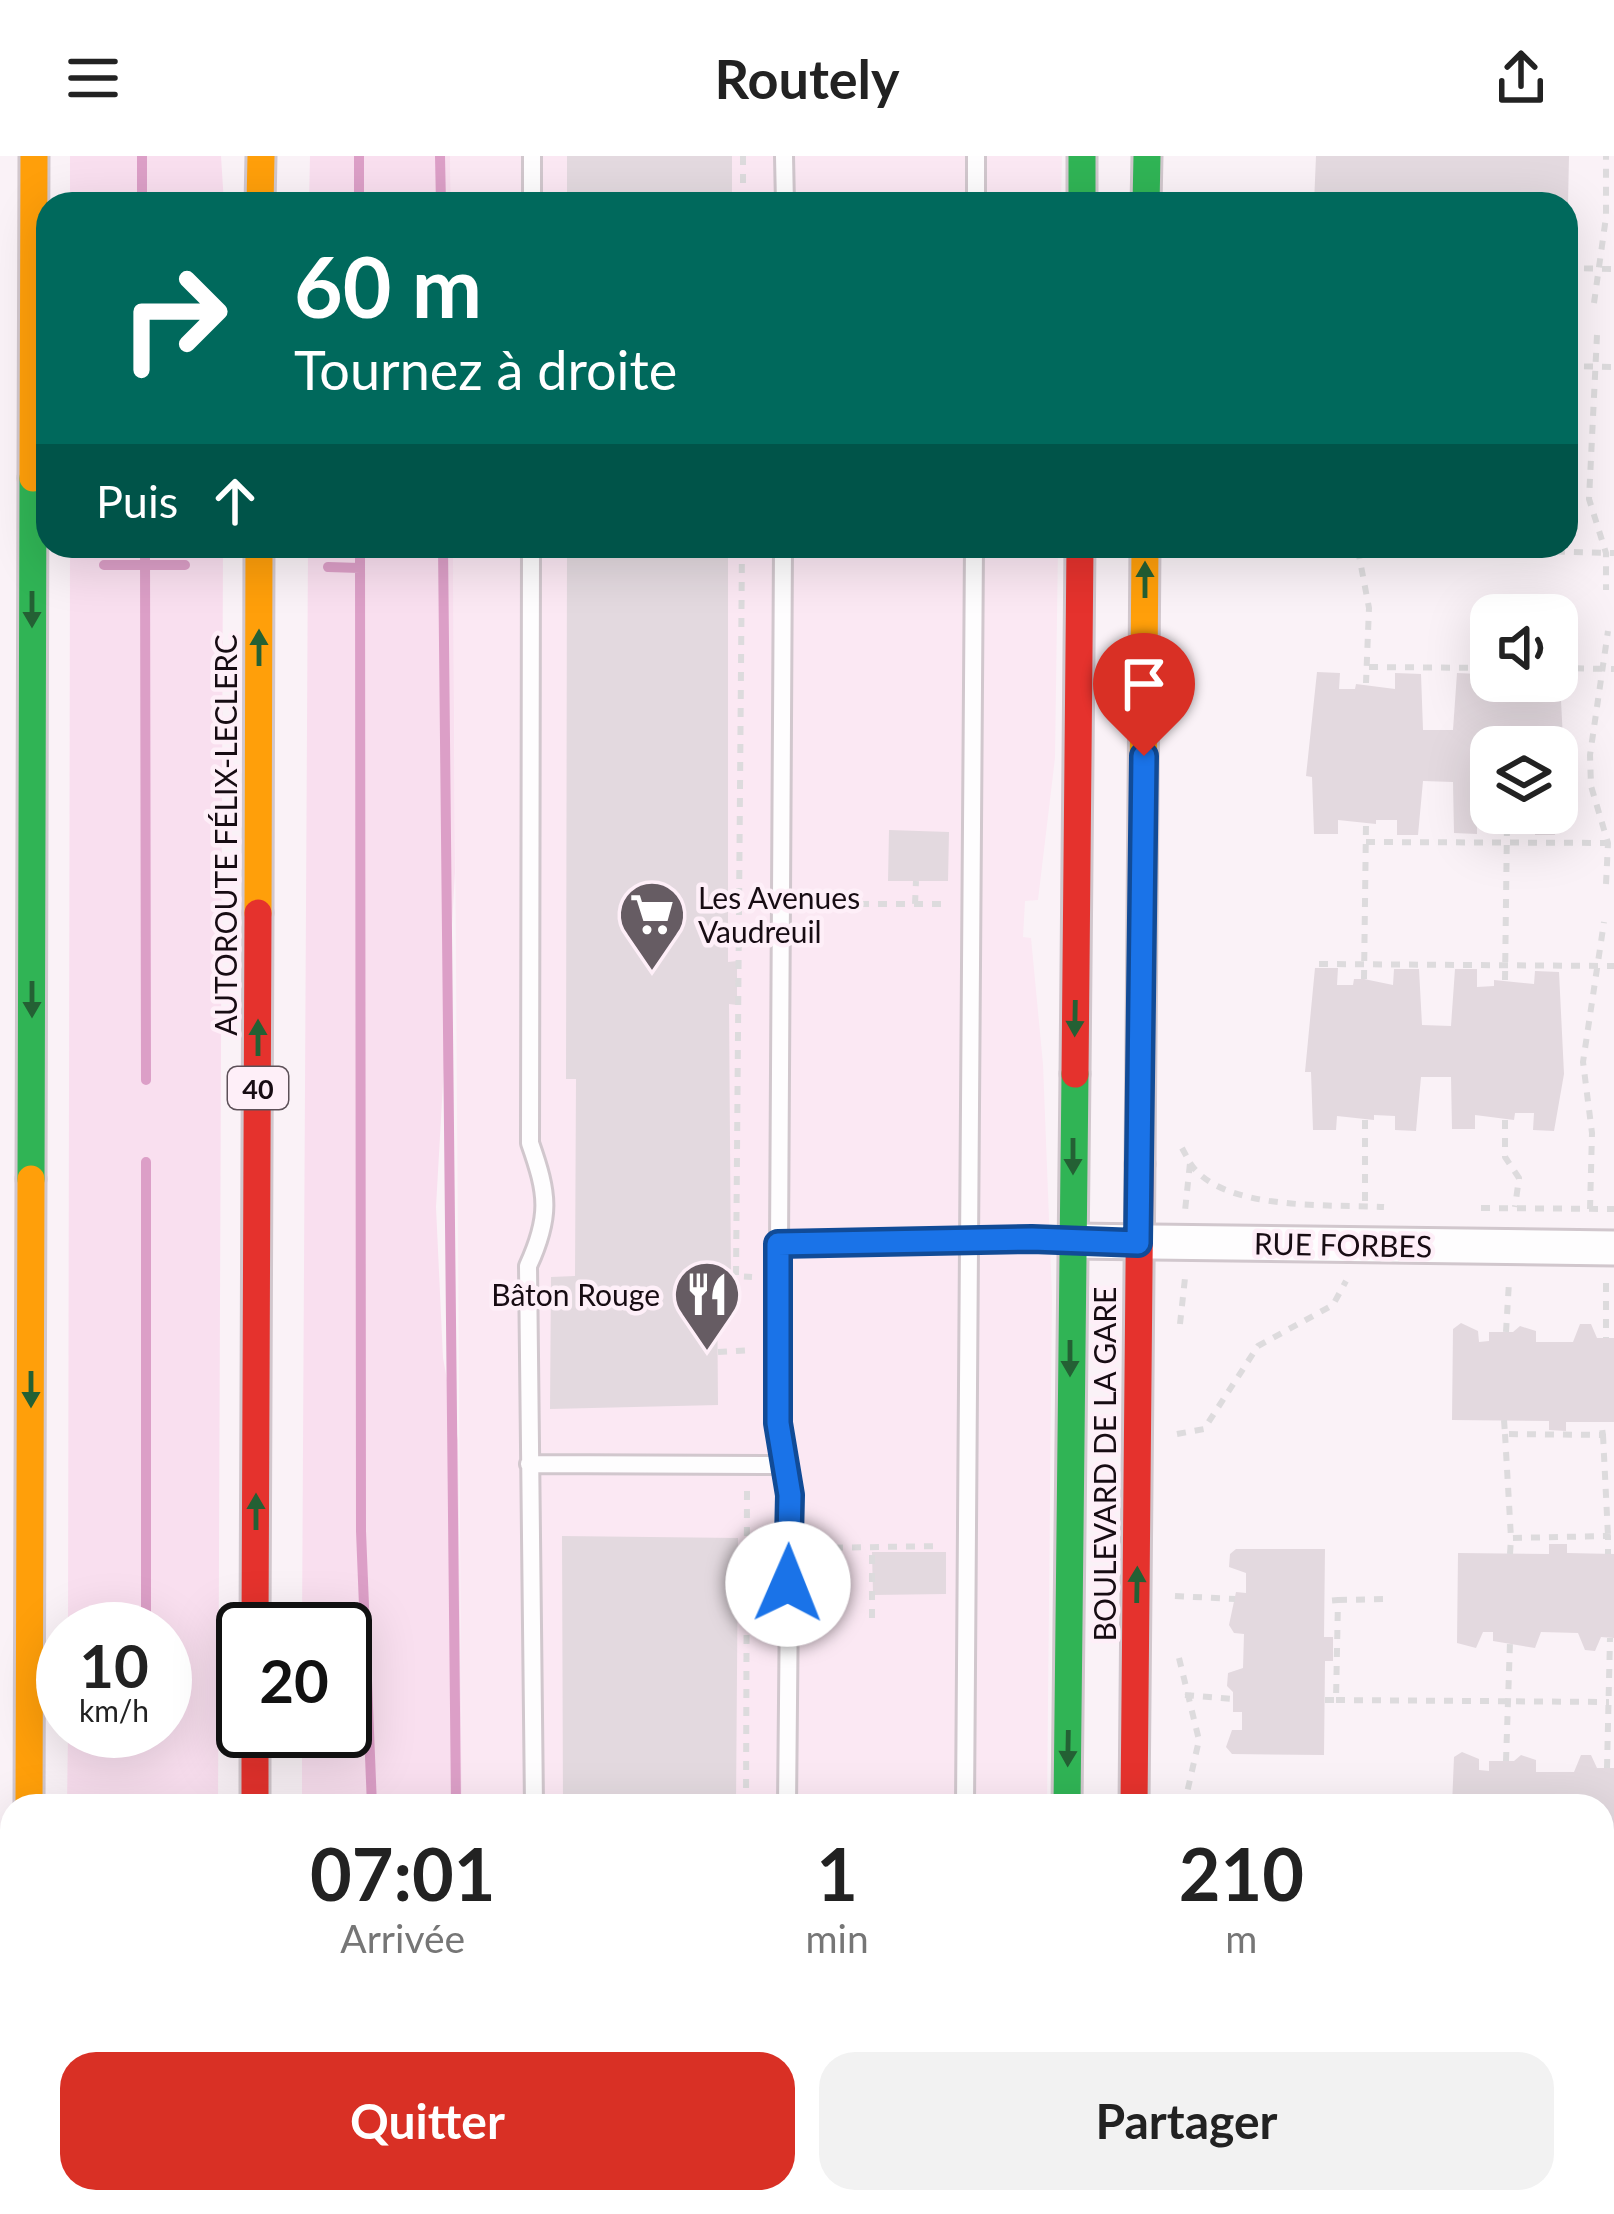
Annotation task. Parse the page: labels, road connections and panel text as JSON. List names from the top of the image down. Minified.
{"streets":{"main road":["AUTOROUTE FÉLIX-LECLERC","40","BOULEVARD DE LA GARE"],"street":["RUE FORBES"]},"crossings":[["RUE FORBES","BOULEVARD DE LA GARE"]],"places":{"supermarket":["Les Avenues Vaudreuil"],"restaurant":["Bâton Rouge"]},"page":{"header":"Routely","turn":["60 m","Tournez à droite"],"then":"Puis","speed":"10 km/h","limit":"20","eta":["07:01","Arrivée","1","min","210","m"],"buttons":["Quitter","Partager"]}}
